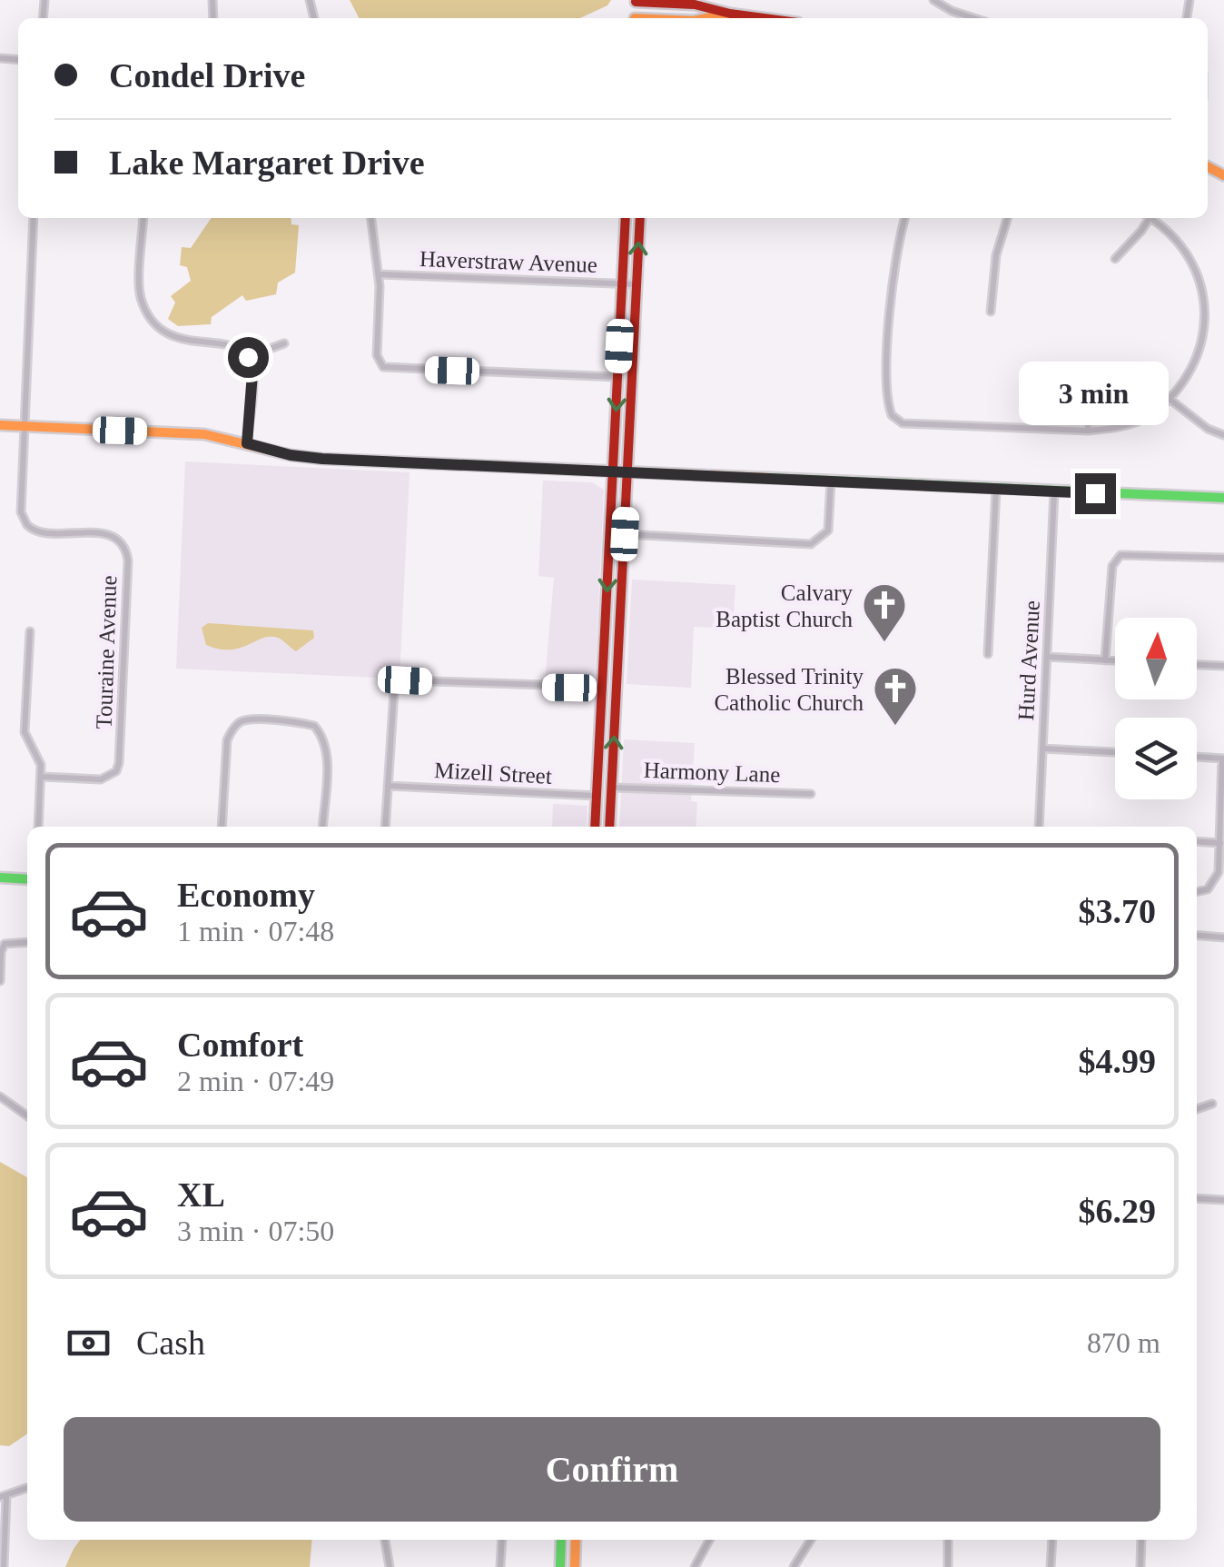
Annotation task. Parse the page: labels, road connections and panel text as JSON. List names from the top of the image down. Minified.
{"streets":{"street":["Haverstraw Avenue","Touraine Avenue","Hurd Avenue","Harmony Lane","Mizell Street"]},"places":{"church":["Calvary Baptist Church","Blessed Trinity Catholic Church"]},"north":"top","page":{"banner":["Condel Drive","Lake Margaret Drive"],"bubble":"3 min","list":[{"name":"Economy","note":"1 min · 07:48","value":"$3.70"},{"name":"Comfort","note":"2 min · 07:49","value":"$4.99"},{"name":"XL","note":"3 min · 07:50","value":"$6.29"}],"pay":["Cash","870 m"],"buttons":"Confirm"}}
